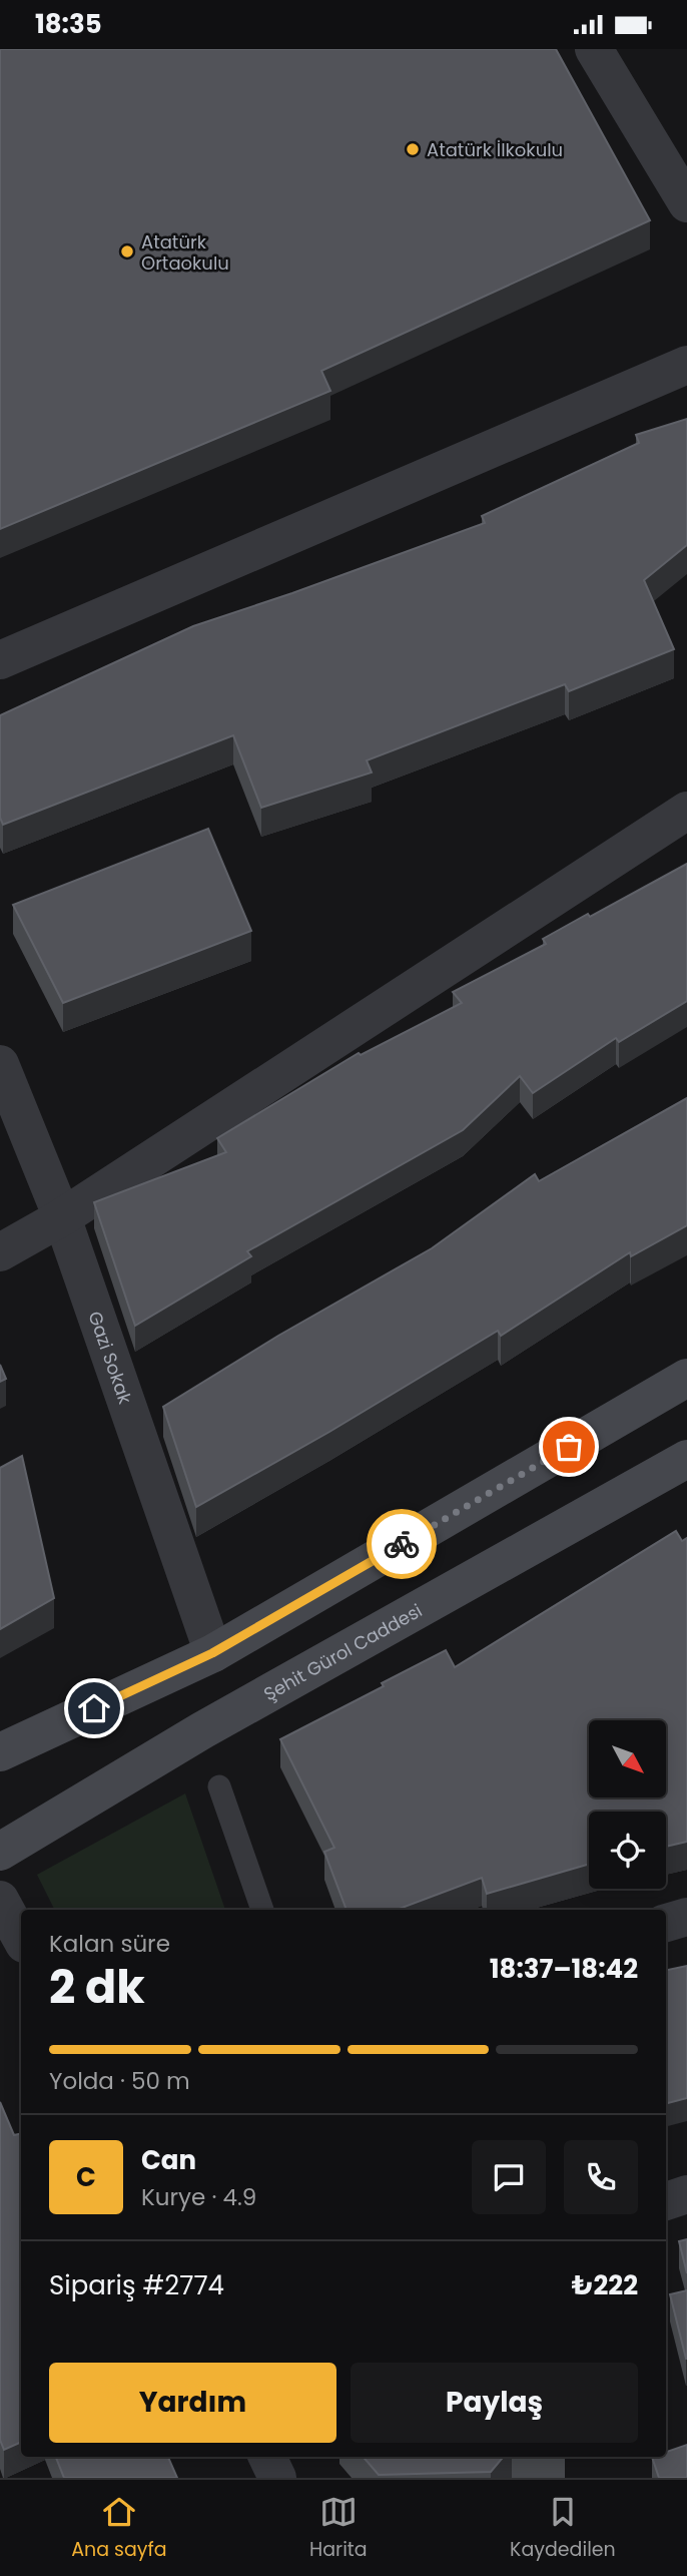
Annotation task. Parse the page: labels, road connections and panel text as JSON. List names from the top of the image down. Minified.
{"streets":{"main road":["Şehit Gürol Caddesi"],"street":["Gazi Sokak"]},"places":["Atatürk İlkokulu","Atatürk Ortaokulu"],"north":"bottom right","page":{"status":"18:35","heading":["2 dk","Kalan süre","18:37–18:42"],"panel":["Can","Kurye · 4.9","Sipariş #2774","₺222"],"bar":"Yolda · 50 m","round":"C","buttons":["Yardım","Paylaş"],"tabs":["Ana sayfa","Harita","Kaydedilen"]}}
